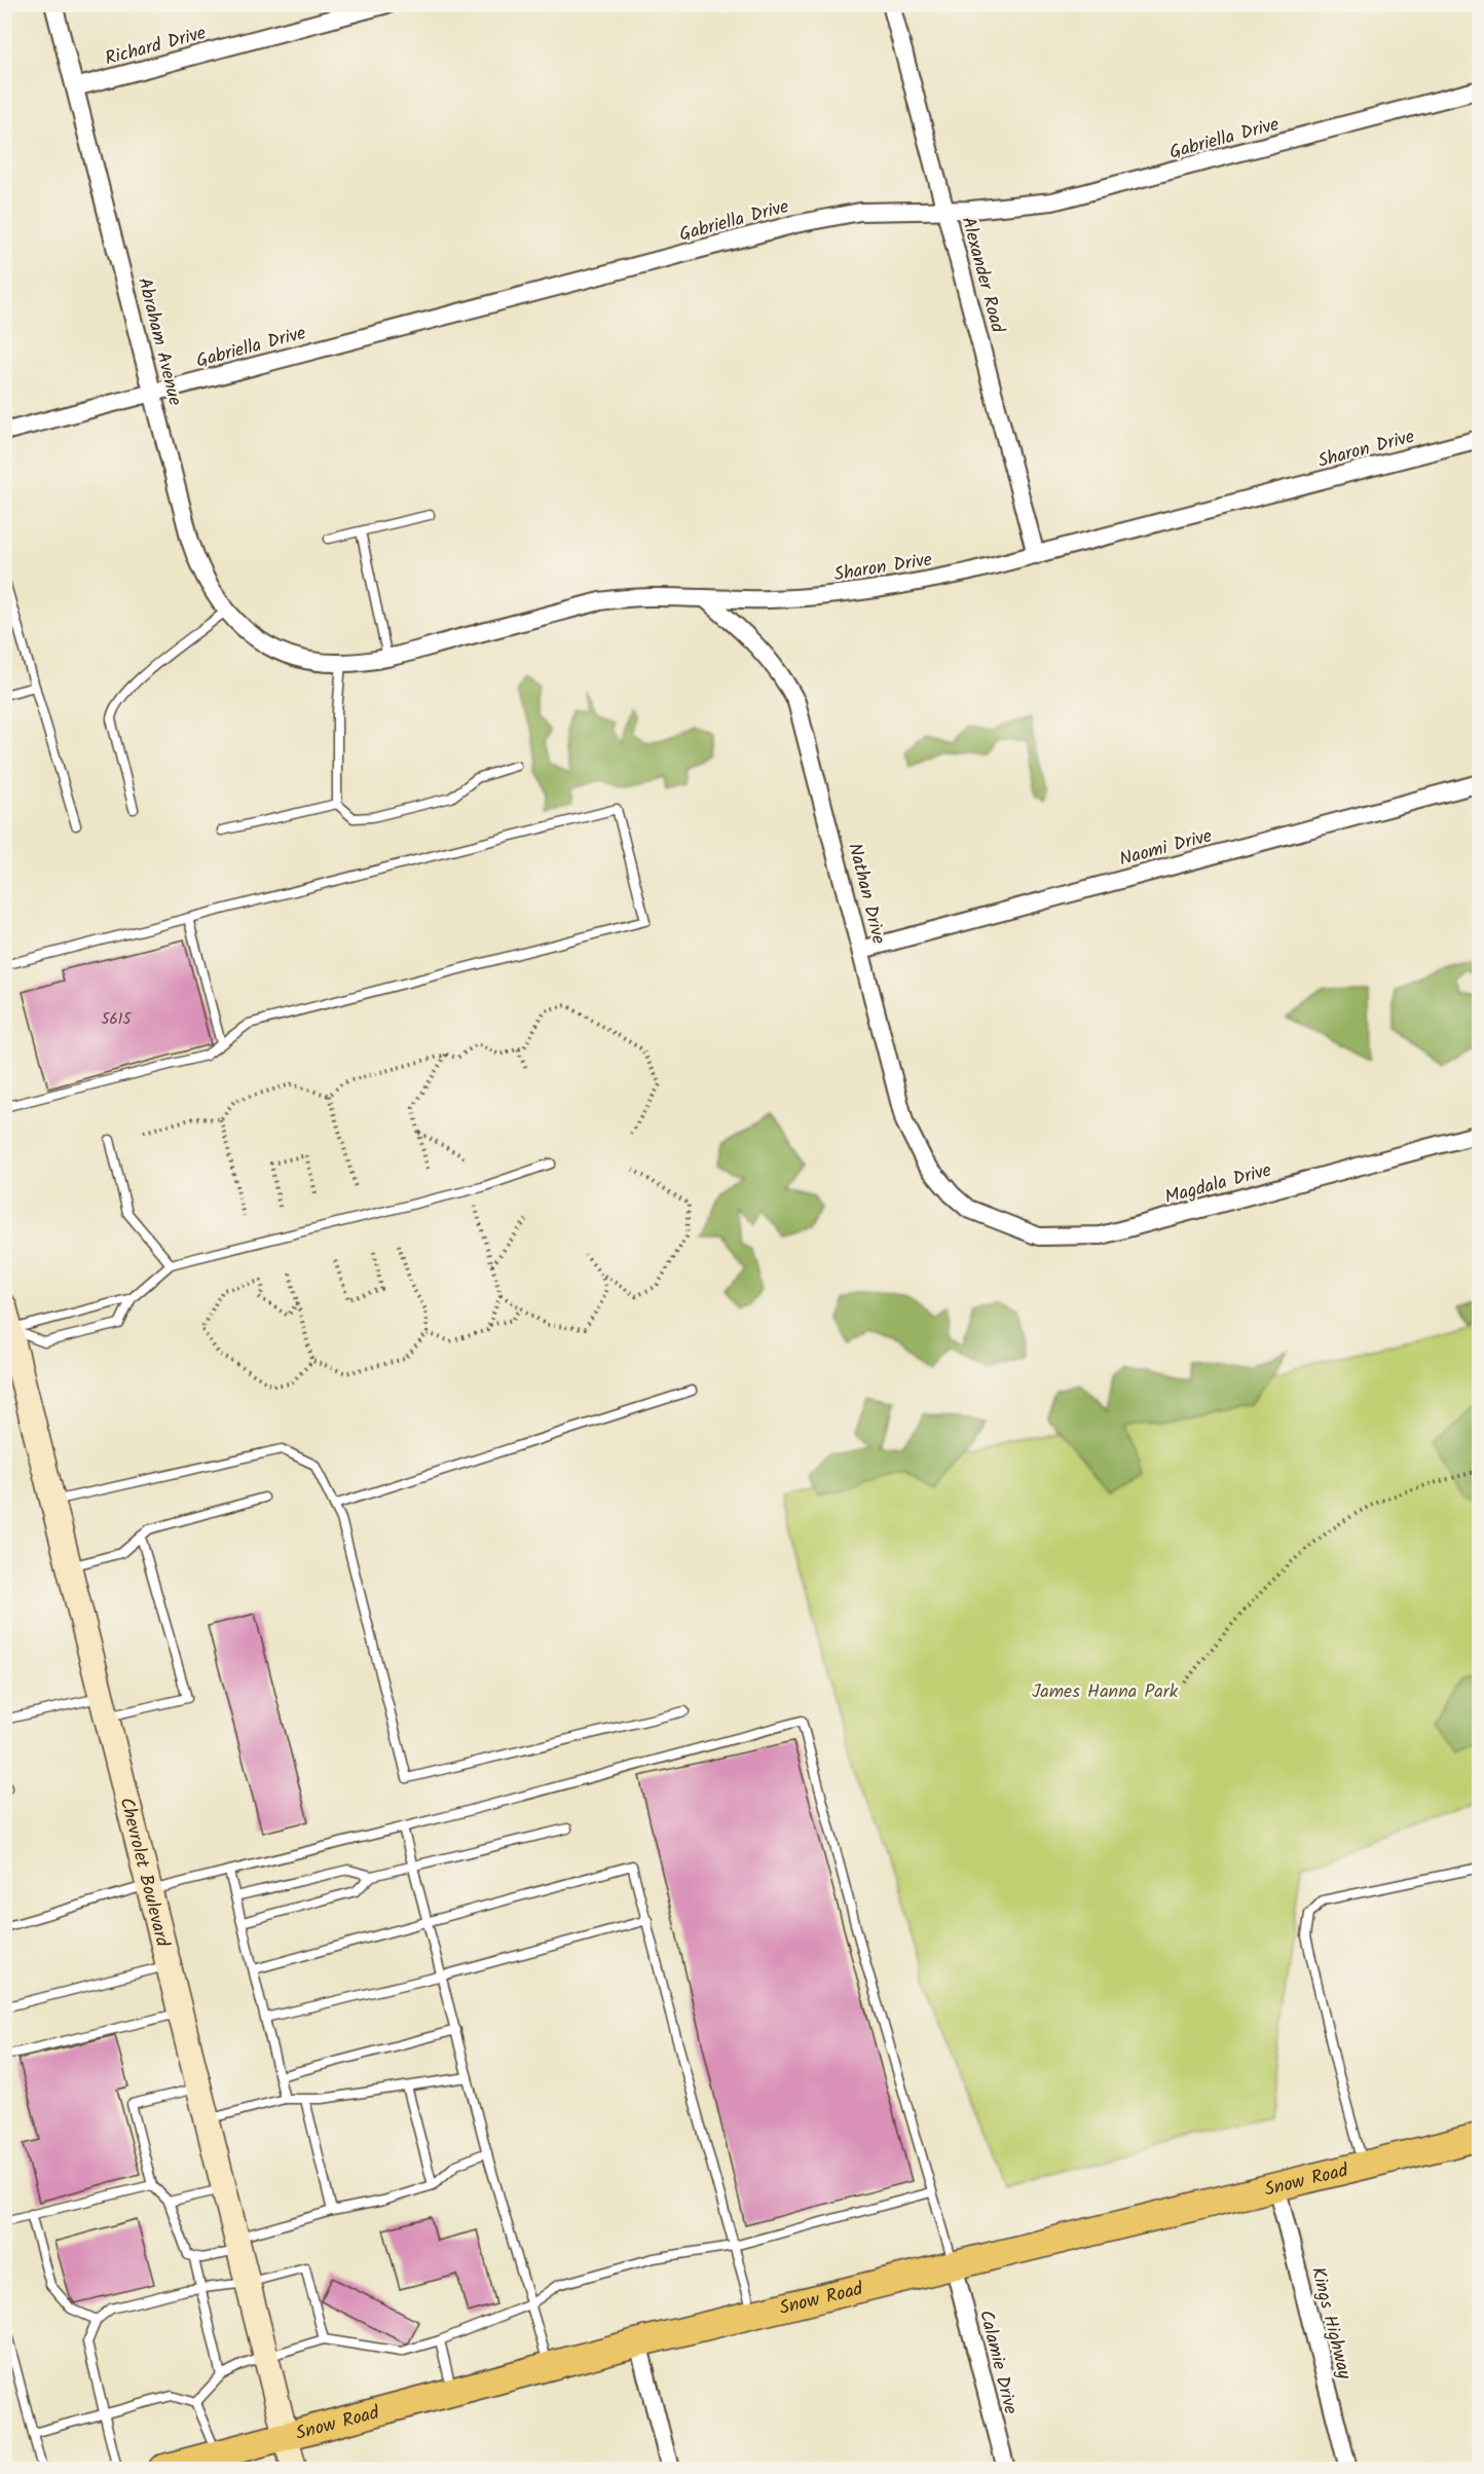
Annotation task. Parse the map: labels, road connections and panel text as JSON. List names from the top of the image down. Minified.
{"streets":{"main road":["Chevrolet Boulevard","Snow Road"],"street":["Richard Drive","Gabriella Drive","Alexander Road","Abraham Avenue","Sharon Drive","Naomi Drive","Nathan Drive","Magdala Drive","Kings Highway","Calamie Drive"]},"crossings":[["Richard Drive","Abraham Avenue"],["Gabriella Drive","Alexander Road"],["Gabriella Drive","Abraham Avenue"],["Alexander Road","Sharon Drive"],["Abraham Avenue","Sharon Drive"],["Sharon Drive","Nathan Drive"],["Naomi Drive","Nathan Drive"],["Nathan Drive","Magdala Drive"],["Chevrolet Boulevard","Snow Road"],["Snow Road","Kings Highway"],["Snow Road","Calamie Drive"]],"parks":["James Hanna Park"],"house_numbers":["5615"]}
